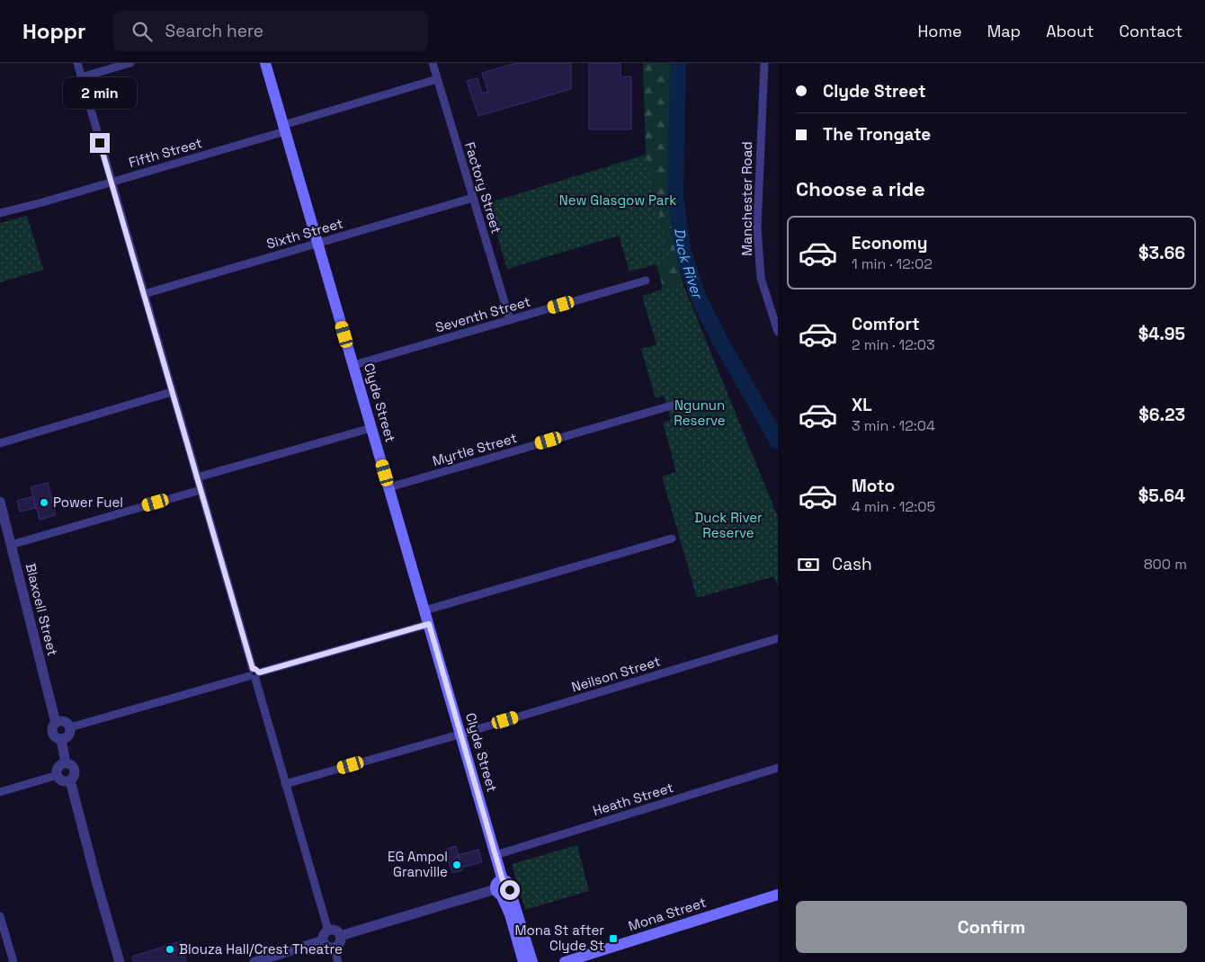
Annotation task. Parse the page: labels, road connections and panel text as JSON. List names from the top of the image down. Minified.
{"streets":{"main road":["Clyde Street","Mona Street"],"street":["Fifth Street","Factory Street","Manchester Road","Sixth Street","Seventh Street","Myrtle Street","Blaxcell Street","Neilson Street","Heath Street"]},"crossings":[["Fifth Street","Factory Street"],["Fifth Street","Clyde Street"],["Factory Street","Sixth Street"],["Factory Street","Seventh Street"],["Sixth Street","Clyde Street"],["Seventh Street","Clyde Street"],["Clyde Street","Myrtle Street"],["Clyde Street","Neilson Street"],["Clyde Street","Heath Street"]],"water":["Duck River"],"parks":["New Glasgow Park","Ngunun Reserve","Duck River Reserve"],"places":{"other":["Power Fuel","EG Ampol Granville","Blouza Hall/Crest Theatre"],"transit":["Mona St after Clyde St"]},"page":{"header":"Hoppr","search":"Search here","nav":["Home","Map","About","Contact"],"banner":["Clyde Street","The Trongate"],"bubble":"2 min","heading":"Choose a ride","list":[{"name":"Economy","note":"1 min · 12:02","value":"$3.66"},{"name":"Comfort","note":"2 min · 12:03","value":"$4.95"},{"name":"XL","note":"3 min · 12:04","value":"$6.23"},{"name":"Moto","note":"4 min · 12:05","value":"$5.64"}],"pay":["Cash","800 m"],"buttons":"Confirm"}}
